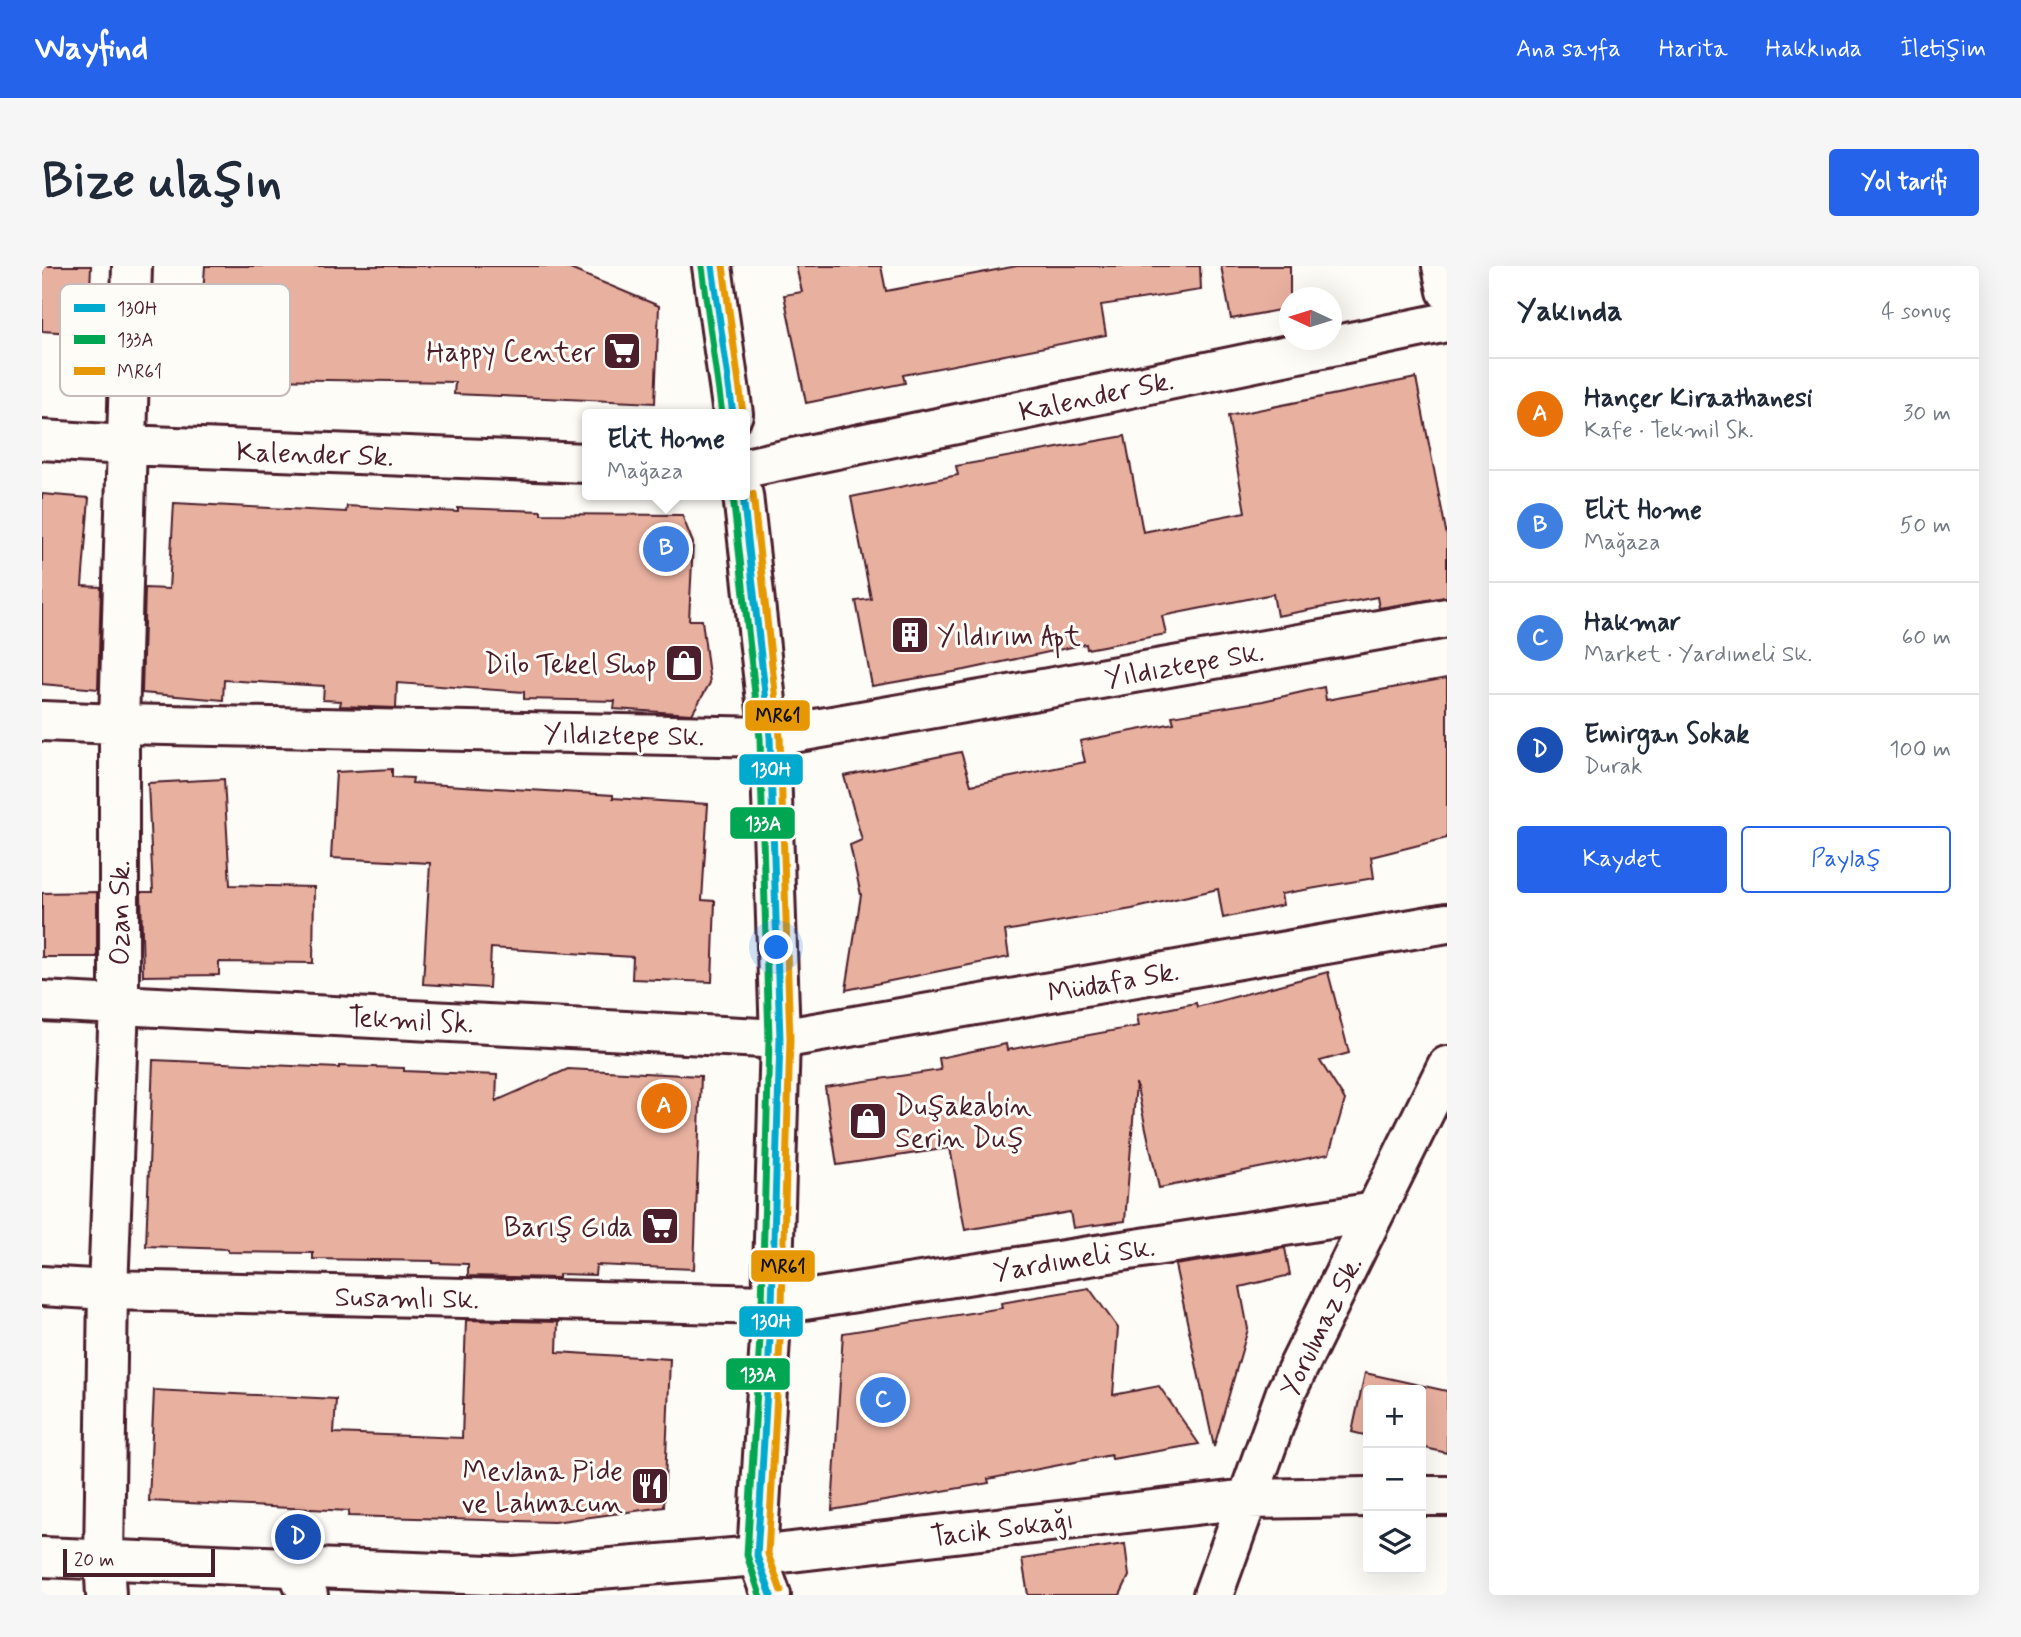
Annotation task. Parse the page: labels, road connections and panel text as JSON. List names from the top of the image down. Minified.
{"streets":{"street":["Kalender Sk.","Yıldıztepe Sk.","Ozan Sk.","Müdafa Sk.","Tekmil Sk.","Yardımeli Sk.","Susamlı Sk.","Yorulmaz Sk.","Tacik Sokağı"]},"crossings":[["Kalender Sk.","Ozan Sk."],["Yıldıztepe Sk.","Ozan Sk."],["Ozan Sk.","Tekmil Sk."],["Ozan Sk.","Susamlı Sk."],["Ozan Sk.","Tacik Sokağı"],["Müdafa Sk.","Tekmil Sk."],["Yardımeli Sk.","Susamlı Sk."],["Yardımeli Sk.","Yorulmaz Sk."],["Yorulmaz Sk.","Tacik Sokağı"]],"places":{"supermarket":["Happy Center","Barış Gıda"],"building":["Yıldırım Apt"],"shop":["Dilo Tekel Shop","Duşakabin Serin Duş"],"restaurant":["Mevlana Pide ve Lahmacun"]},"lines":["transit line 130H","transit line MR61","transit line 133A"],"legend":["130H","133A","MR61"],"scale_bar":"20 m","north":"left","page":{"header":"Wayfind","nav":["Ana sayfa","Harita","Hakkında","İletişim"],"buttons":["Yol tarifi",["Kaydet","Paylaş"]],"title":"Bize ulaşın","heading":["Yakında","4 sonuç"],"list":[{"mark":"A","name":"Hançer Kiraathanesi","note":"Kafe · Tekmil Sk.","value":"30 m"},{"mark":"B","name":"Elit Home","note":"Mağaza","value":"50 m"},{"mark":"C","name":"Hakmar","note":"Market · Yardımeli Sk.","value":"60 m"},{"mark":"D","name":"Emirgan Sokak","note":"Durak","value":"100 m"}],"popup":["Elit Home","Mağaza"],"pins":["B","A","C","D"],"map_buttons":["+","−"],"scale":"20 m"}}
